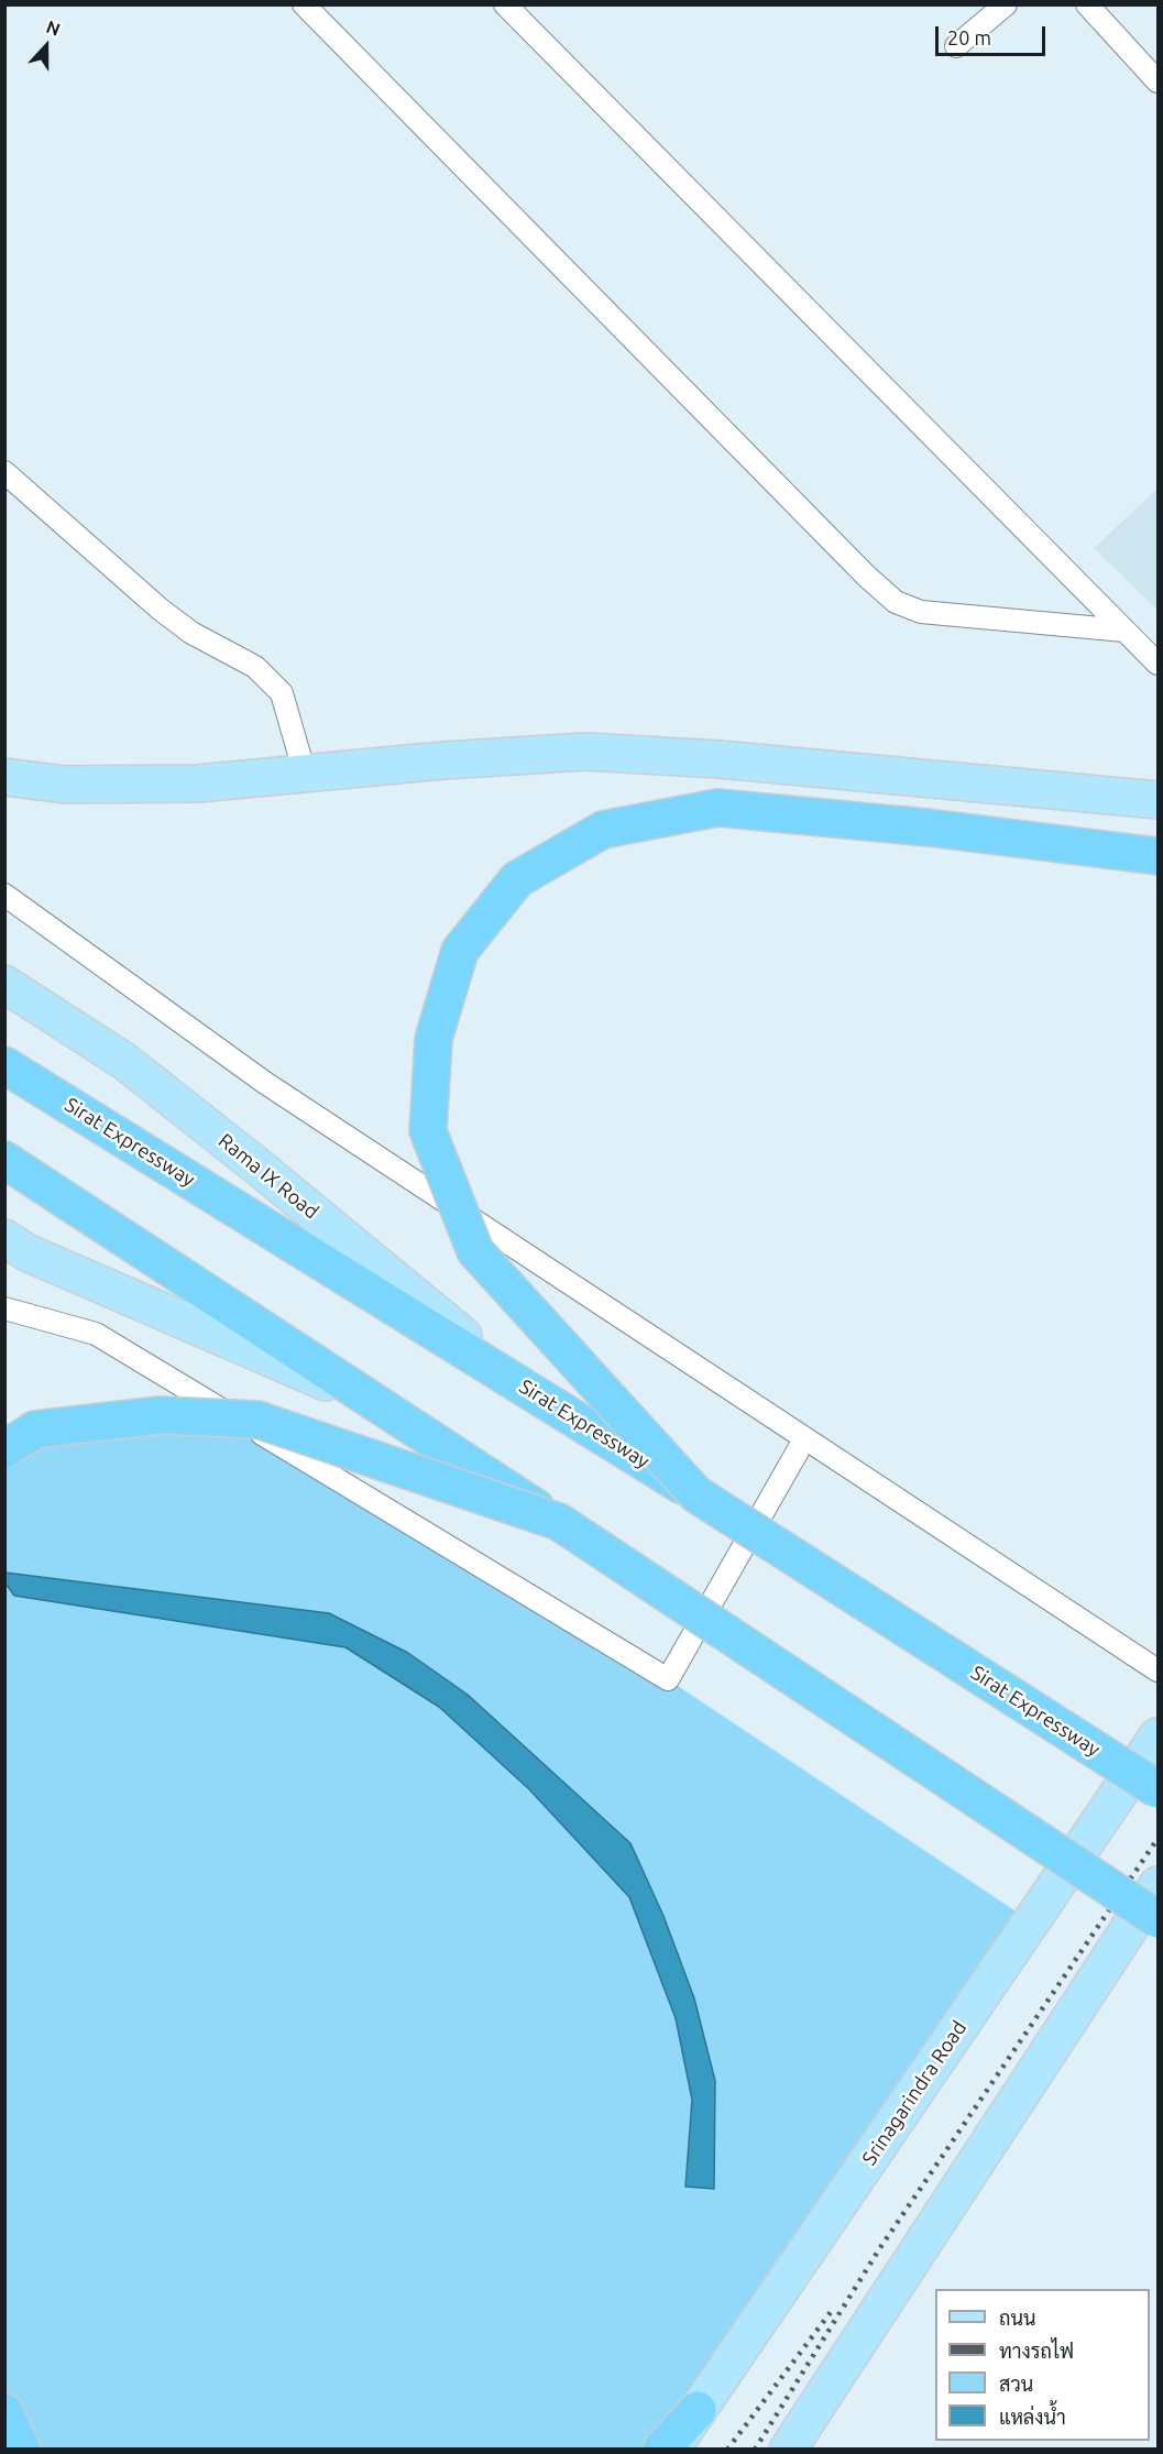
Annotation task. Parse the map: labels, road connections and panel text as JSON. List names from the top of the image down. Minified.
{"streets":{"highway":["Sirat Expressway"],"main road":["Rama IX Road","Srinagarindra Road"]},"crossings":[["Sirat Expressway","Rama IX Road"]],"legend":["ถนน","ทางรถไฟ","สวน","แหล่งน้ำ"],"scale_bar":"20 m","north":"top"}
